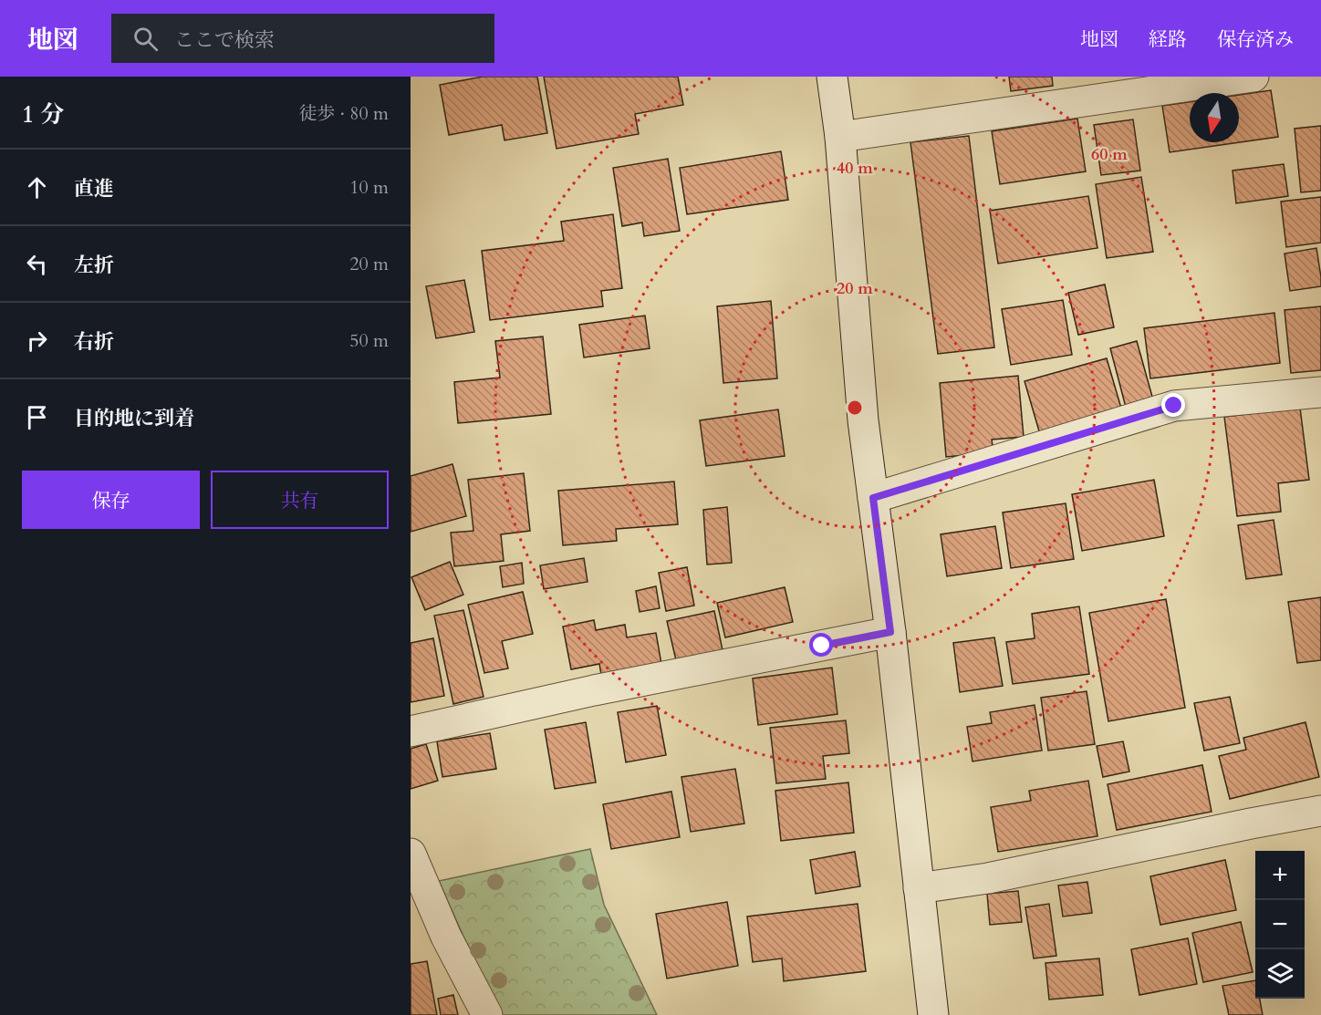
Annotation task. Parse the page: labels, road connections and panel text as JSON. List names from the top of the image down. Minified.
{"north":"bottom","page":{"header":"地図","search":"ここで検索","nav":["地図","経路","保存済み"],"heading":["1 分","徒歩 · 80 m"],"list":[["直進","10 m"],["左折","20 m"],["右折","50 m"],"目的地に到着"],"buttons":["保存","共有"],"map_buttons":["+","−"]},"rings":["60 m","40 m","20 m"]}
